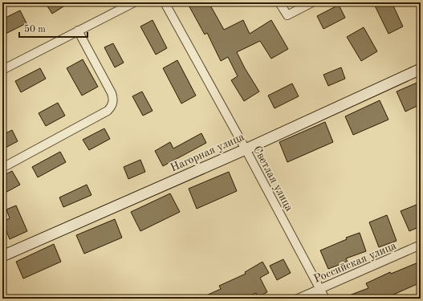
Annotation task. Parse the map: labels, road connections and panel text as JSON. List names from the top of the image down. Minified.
{"streets":{"street":["Нагорная улица","Светлая улица","Российская улица"]},"crossings":[["Нагорная улица","Светлая улица"],["Светлая улица","Российская улица"]],"scale_bar":"50 m"}
